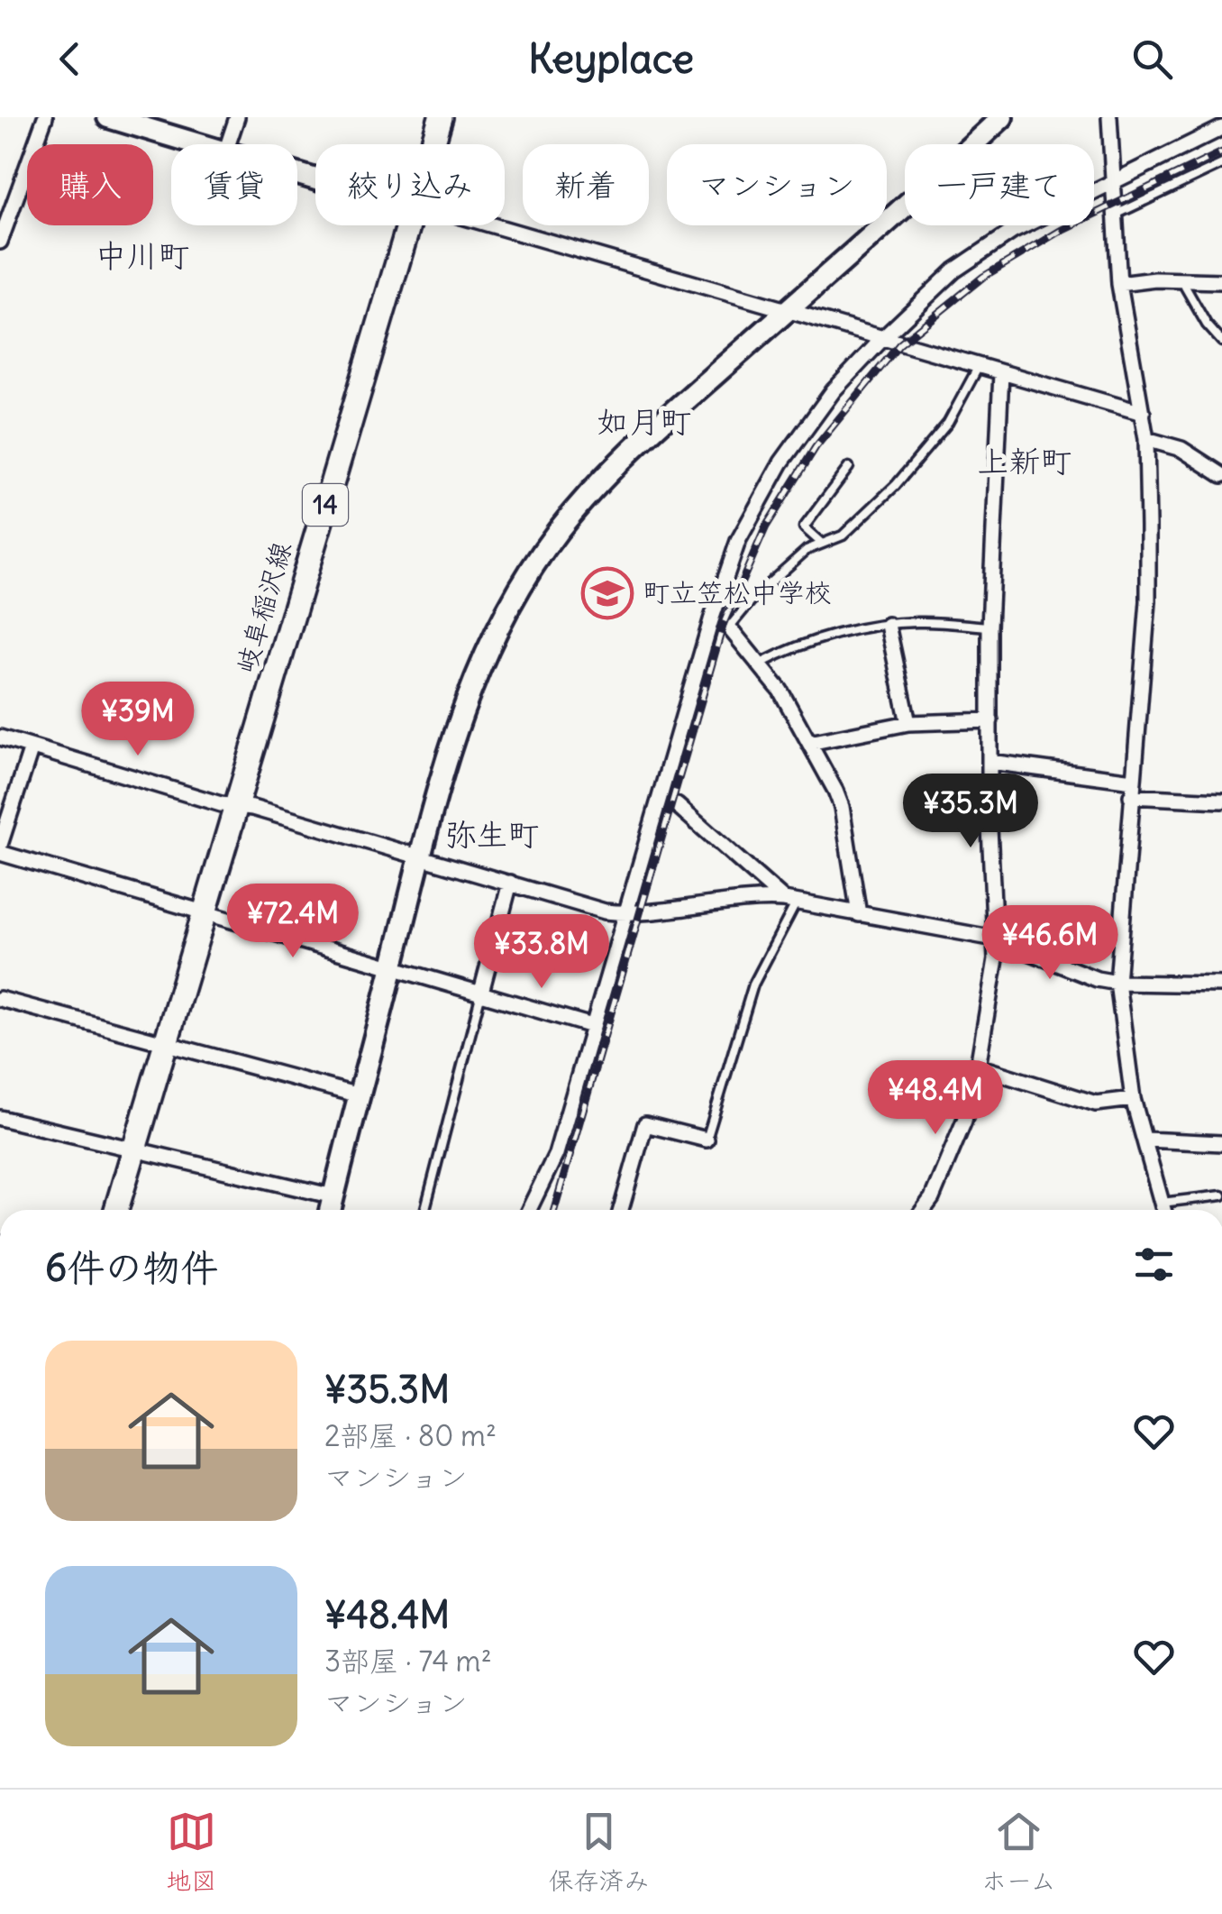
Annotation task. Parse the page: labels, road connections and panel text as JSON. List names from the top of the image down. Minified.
{"streets":{"main road":["14","岐阜稲沢線"]},"districts":["中川町","如月町","上新町","弥生町"],"places":{"school or university":["町立笠松中学校"]},"page":{"header":"Keyplace","chip":["購入","賃貸","絞り込み","新着","マンション","一戸建て"],"price":["¥39M","¥35.3M","¥72.4M","¥46.6M","¥33.8M","¥48.4M"],"heading":"6件の物件","list":[{"name":"¥35.3M","note":"2部屋 · 80 m² · マンション"},{"name":"¥48.4M","note":"3部屋 · 74 m² · マンション"}],"tabs":["地図","保存済み","ホーム"]}}
